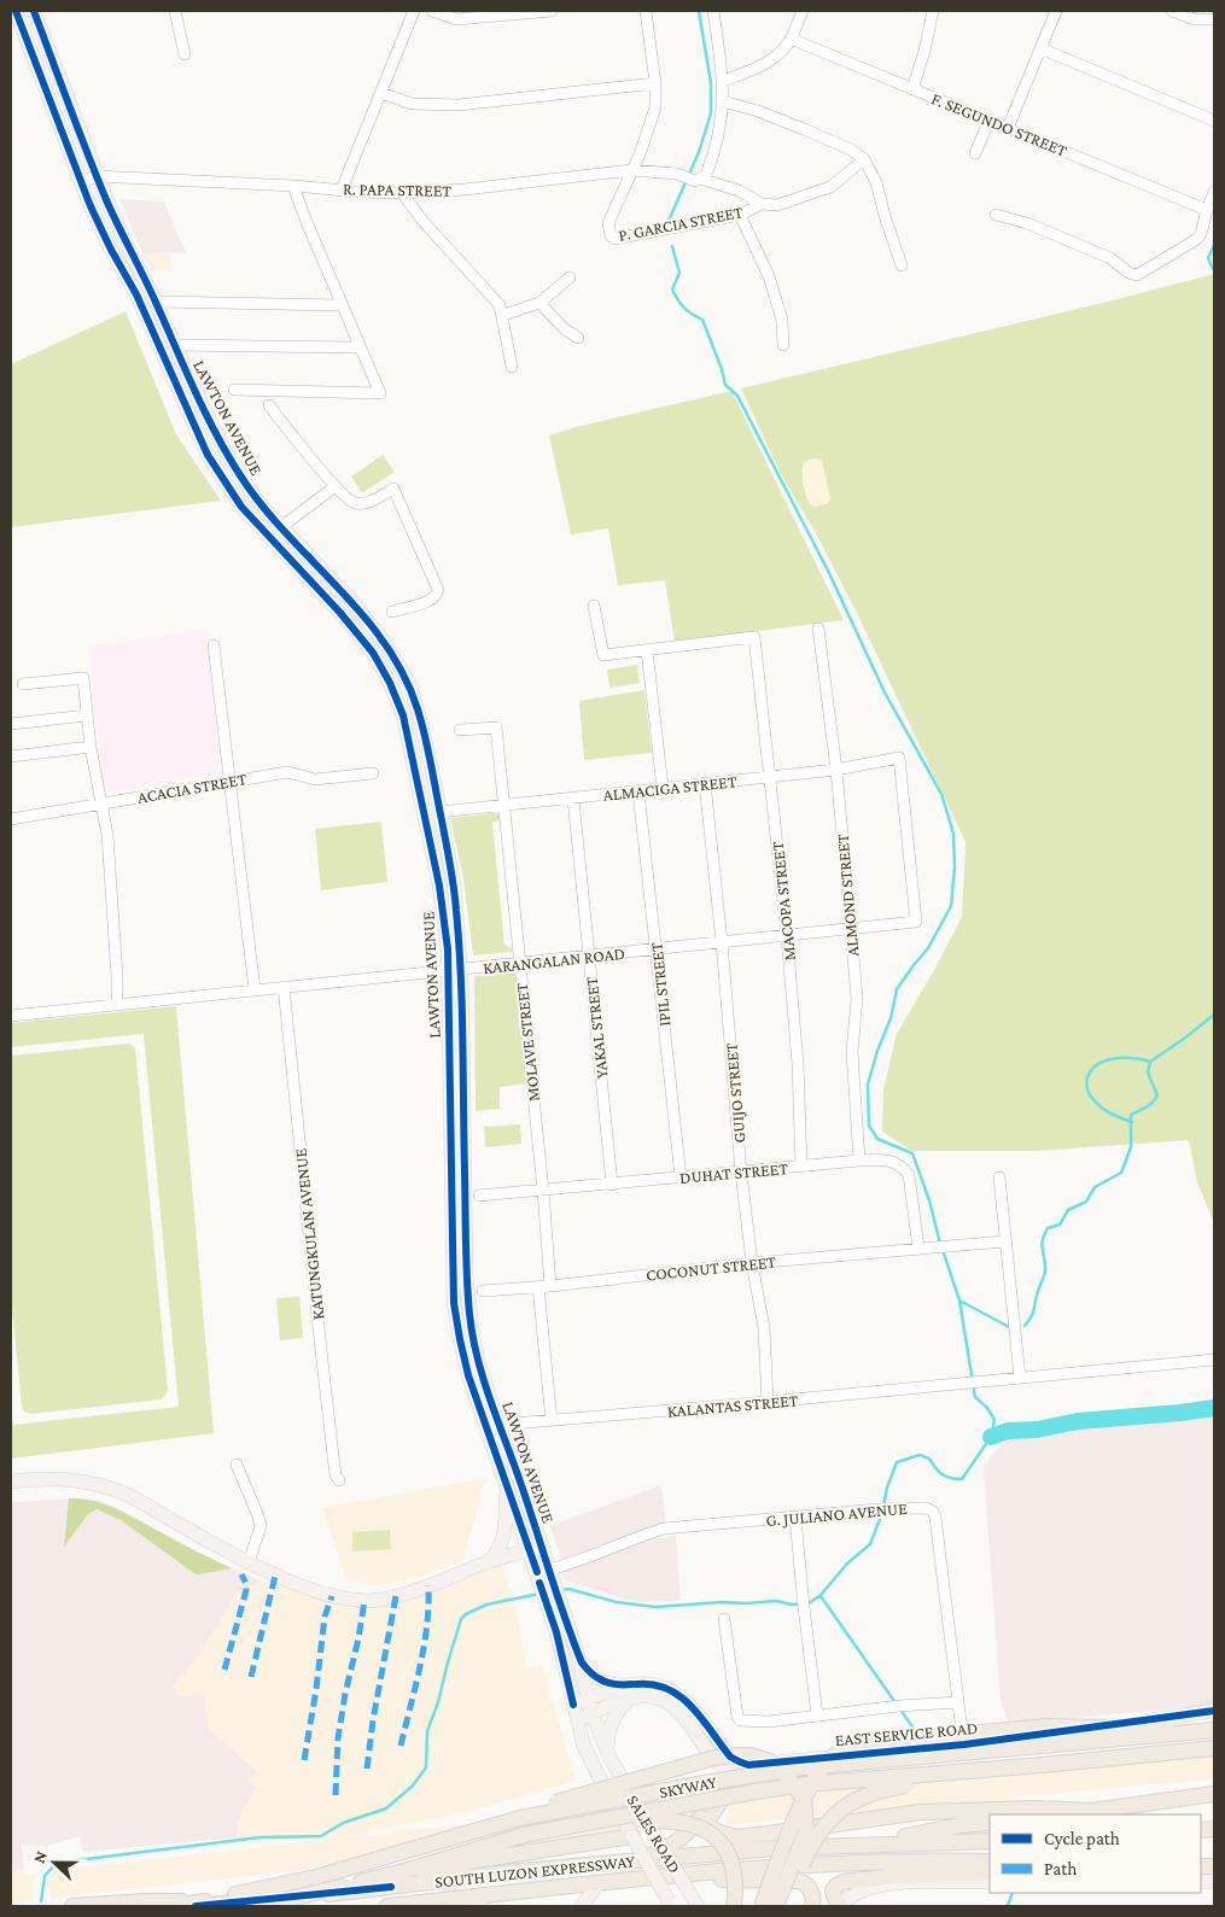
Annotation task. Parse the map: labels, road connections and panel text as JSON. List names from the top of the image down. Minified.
{"streets":{"highway":["SKYWAY","SOUTH LUZON EXPRESSWAY"],"main road":["LAWTON AVENUE","EAST SERVICE ROAD","SALES ROAD"],"street":["F. SEGUNDO STREET","R. PAPA STREET","P. GARCIA STREET","ACACIA STREET","ALMACIGA STREET","ALMOND STREET","MACOPA STREET","KARANGALAN ROAD","IPIL STREET","YAKAL STREET","MOLAVE STREET","GUIJO STREET","DUHAT STREET","KATUNGKULAN AVENUE","COCONUT STREET","KALANTAS STREET","G. JULIANO AVENUE"]},"crossings":[["R. PAPA STREET","P. GARCIA STREET"],["R. PAPA STREET","LAWTON AVENUE"],["LAWTON AVENUE","ALMACIGA STREET"],["LAWTON AVENUE","KARANGALAN ROAD"],["LAWTON AVENUE","KALANTAS STREET"],["LAWTON AVENUE","G. JULIANO AVENUE"],["LAWTON AVENUE","SALES ROAD"],["ALMACIGA STREET","ALMOND STREET"],["ALMACIGA STREET","MACOPA STREET"],["ALMACIGA STREET","KARANGALAN ROAD"],["ALMACIGA STREET","IPIL STREET"],["ALMACIGA STREET","YAKAL STREET"],["ALMACIGA STREET","MOLAVE STREET"],["ALMACIGA STREET","GUIJO STREET"],["ALMOND STREET","KARANGALAN ROAD"],["ALMOND STREET","DUHAT STREET"],["MACOPA STREET","KARANGALAN ROAD"],["MACOPA STREET","DUHAT STREET"],["KARANGALAN ROAD","IPIL STREET"],["KARANGALAN ROAD","YAKAL STREET"],["KARANGALAN ROAD","MOLAVE STREET"],["KARANGALAN ROAD","GUIJO STREET"],["KARANGALAN ROAD","KATUNGKULAN AVENUE"],["IPIL STREET","DUHAT STREET"],["YAKAL STREET","DUHAT STREET"],["MOLAVE STREET","DUHAT STREET"],["MOLAVE STREET","COCONUT STREET"],["GUIJO STREET","DUHAT STREET"],["GUIJO STREET","COCONUT STREET"],["GUIJO STREET","KALANTAS STREET"],["DUHAT STREET","COCONUT STREET"],["G. JULIANO AVENUE","EAST SERVICE ROAD"],["SKYWAY","SOUTH LUZON EXPRESSWAY"]],"legend":["Cycle path","Path"],"north":"left"}
